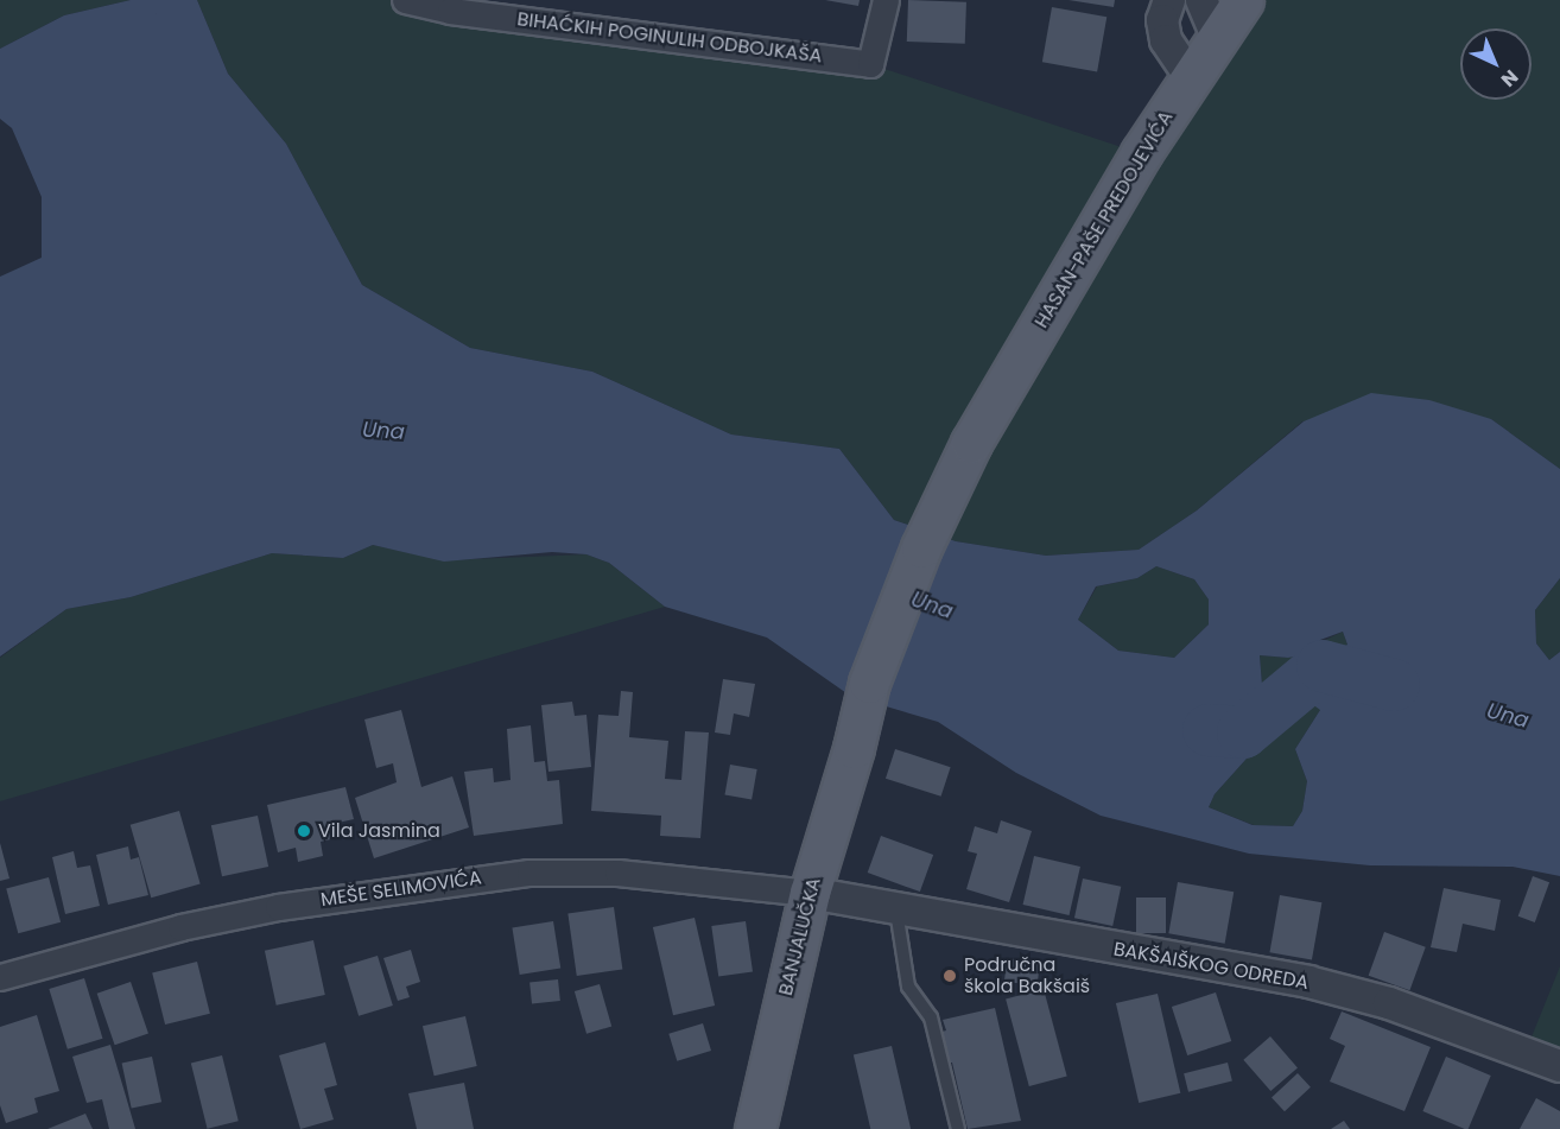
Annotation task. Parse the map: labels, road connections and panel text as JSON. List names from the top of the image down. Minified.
{"streets":{"main road":["HASAN-PAŠE PREDOJEVIĆA","BANJALUČKA"],"street":["BIHAĆKIH POGINULIH ODBOJKAŠA","MEŠE SELIMOVIĆA","BAKŠAIŠKOG ODREDA"]},"crossings":[["HASAN-PAŠE PREDOJEVIĆA","BANJALUČKA"],["MEŠE SELIMOVIĆA","BANJALUČKA"],["MEŠE SELIMOVIĆA","BAKŠAIŠKOG ODREDA"],["BANJALUČKA","BAKŠAIŠKOG ODREDA"]],"water":["Una"],"places":["Vila Jasmina","Područna škola Bakšaiš"],"north":"bottom right"}
